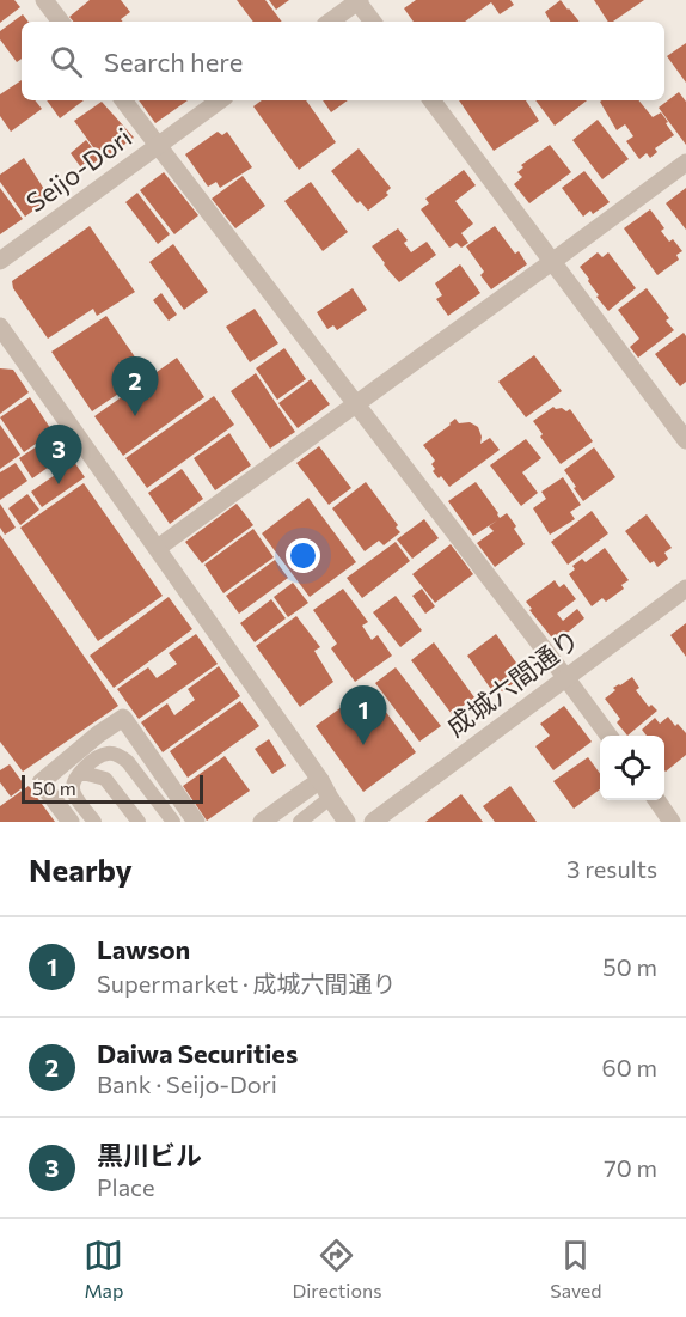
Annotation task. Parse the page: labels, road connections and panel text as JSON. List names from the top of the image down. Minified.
{"streets":{"street":["Seijo-Dori","成城六間通り"]},"scale_bar":"50 m","page":{"search":"Search here","pins":["2","3","1"],"scale":"50 m","heading":["Nearby","3 results"],"list":[{"mark":"1","name":"Lawson","note":"Supermarket · 成城六間通り","value":"50 m"},{"mark":"2","name":"Daiwa Securities","note":"Bank · Seijo-Dori","value":"60 m"},{"mark":"3","name":"黒川ビル","note":"Place","value":"70 m"}],"nav":["Map","Directions","Saved"]}}
